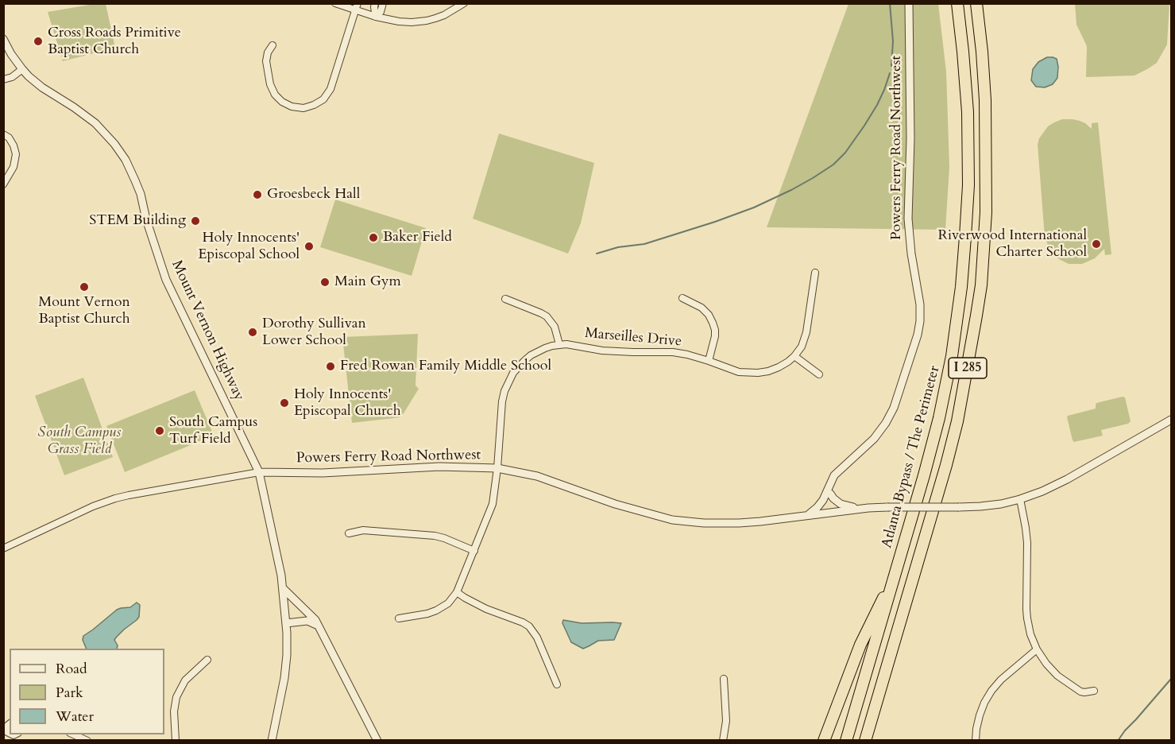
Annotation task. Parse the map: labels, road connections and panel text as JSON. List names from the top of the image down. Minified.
{"streets":{"highway":["I 285","Atlanta Bypass / The Perimeter"],"street":["Powers Ferry Road Northwest","Mount Vernon Highway","Marseilles Drive"]},"crossings":[["Powers Ferry Road Northwest","Mount Vernon Highway"],["Powers Ferry Road Northwest","Marseilles Drive"]],"parks":["South Campus Grass Field"],"places":["Cross Roads Primitive Baptist Church","Groesbeck Hall","STEM Building","Baker Field","Riverwood International Charter School","Holy Innocents' Episcopal School","Main Gym","Mount Vernon Baptist Church","Dorothy Sullivan Lower School","Fred Rowan Family Middle School","Holy Innocents' Episcopal Church","South Campus Turf Field"],"legend":["Road","Park","Water"]}
